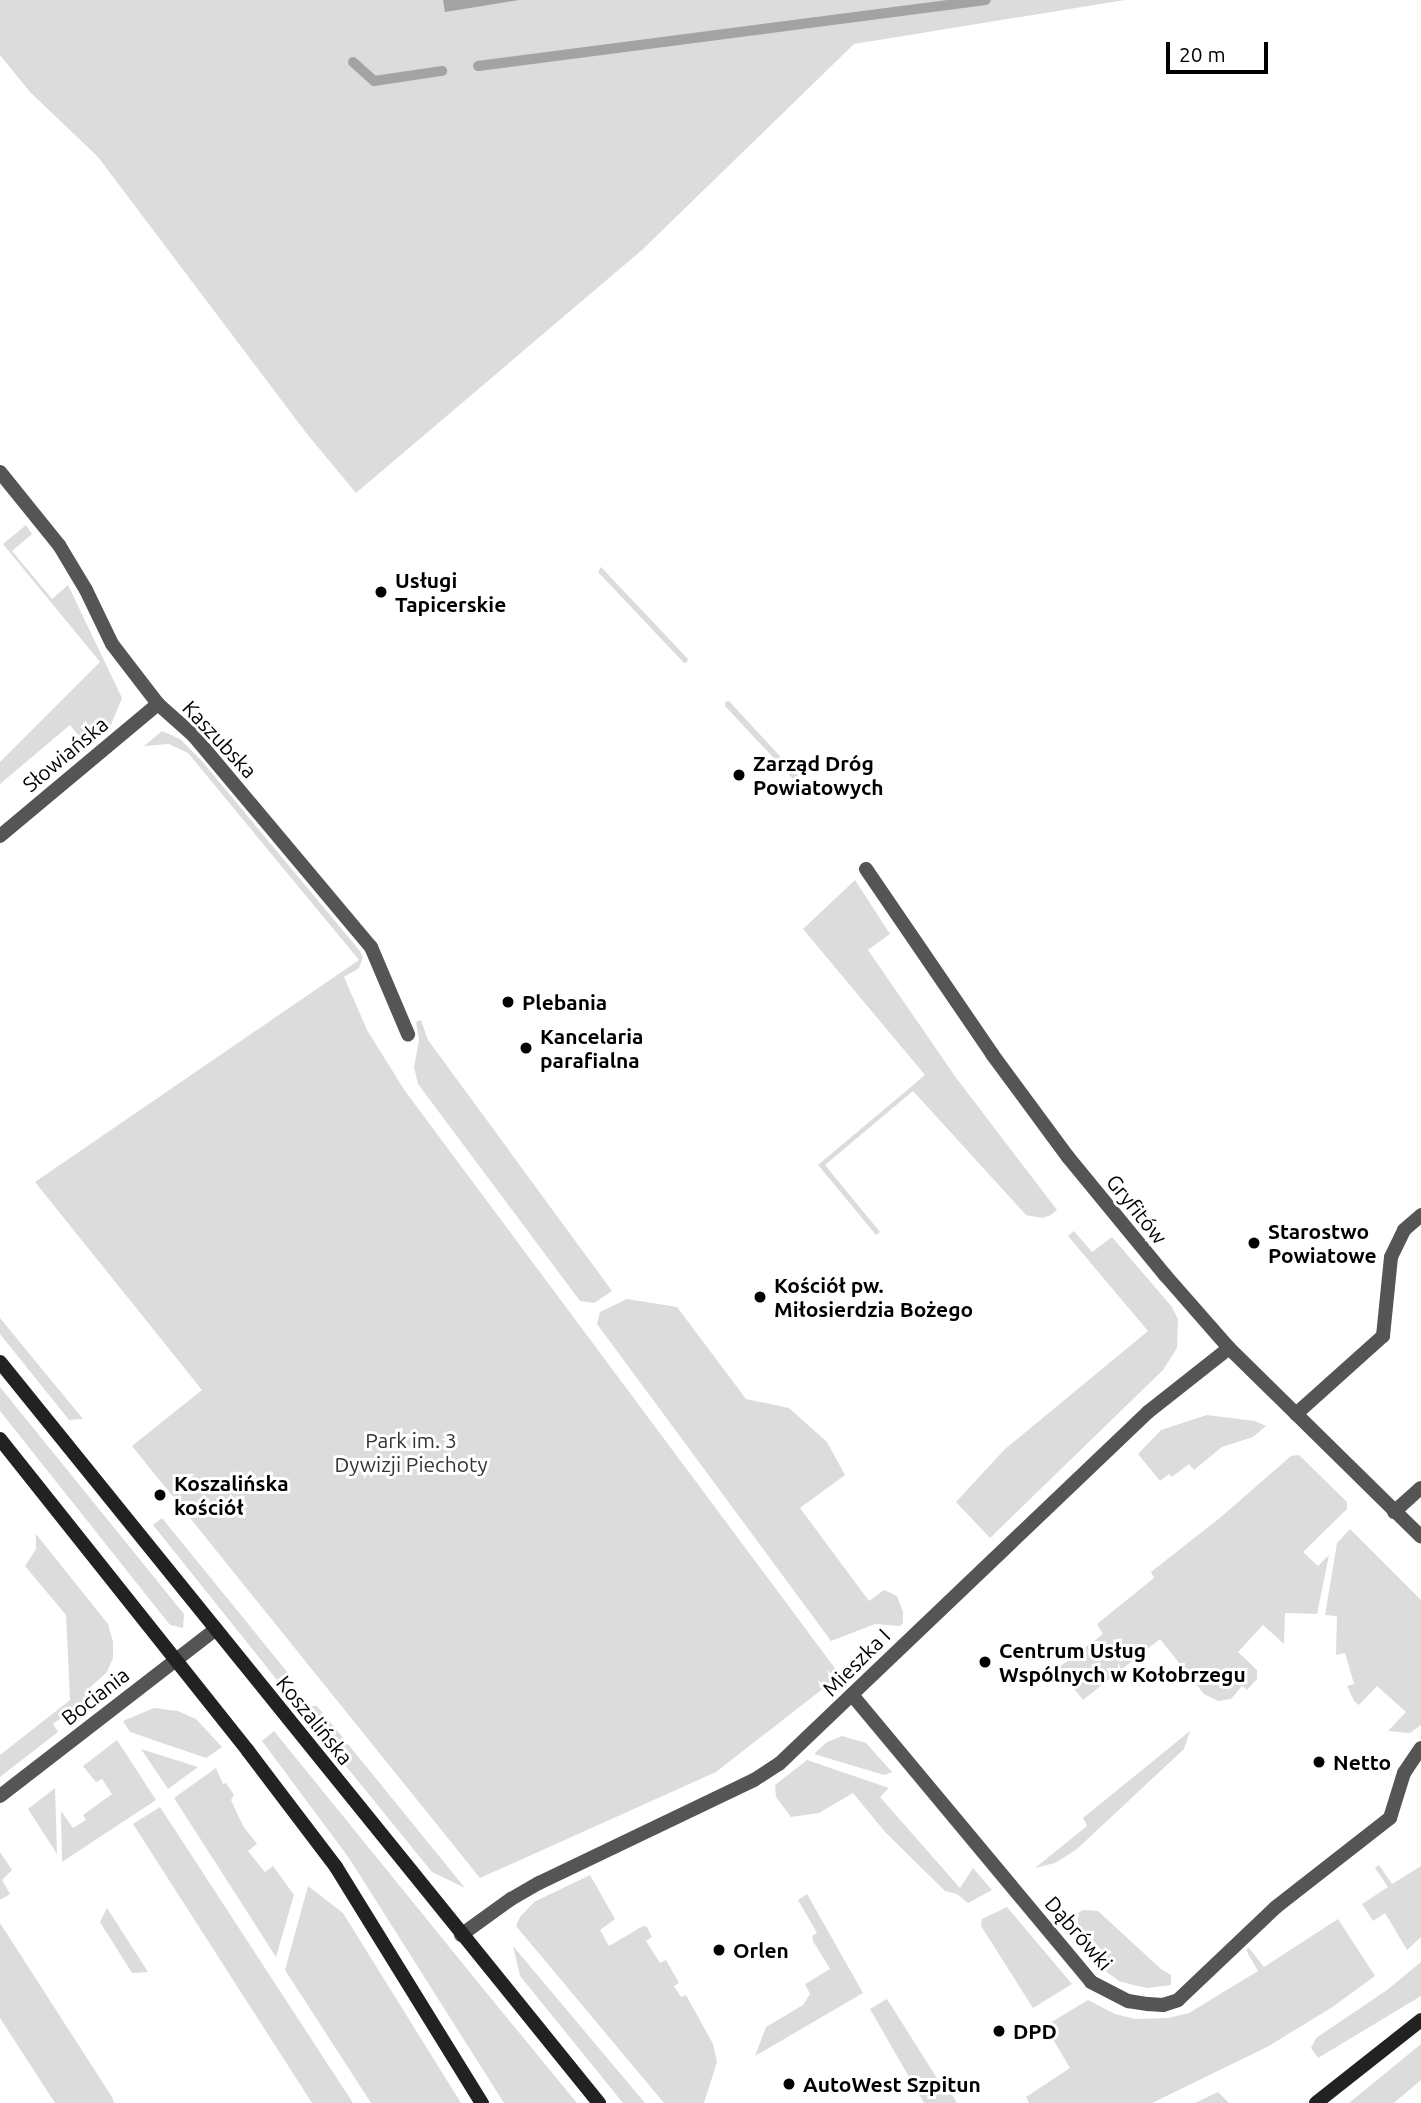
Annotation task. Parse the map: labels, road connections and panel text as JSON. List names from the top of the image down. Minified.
{"streets":{"main road":["Koszalińska"],"street":["Kaszubska","Słowiańska","Gryfitów","Mieszka I","Bociania","Dąbrówki"]},"crossings":[["Kaszubska","Słowiańska"],["Gryfitów","Mieszka I"],["Mieszka I","Koszalińska"],["Mieszka I","Dąbrówki"],["Bociania","Koszalińska"]],"parks":["Park im. 3 Dywizji Piechoty"],"places":["Usługi Tapicerskie","Zarząd Dróg Powiatowych","Plebania","Kancelaria parafialna","Starostwo Powiatowe","Kościół pw. Miłosierdzia Bożego","Koszalińska kościół","Centrum Usług Wspólnych w Kołobrzegu","Netto","Orlen","DPD","AutoWest Szpitun"],"scale_bar":"20 m"}
